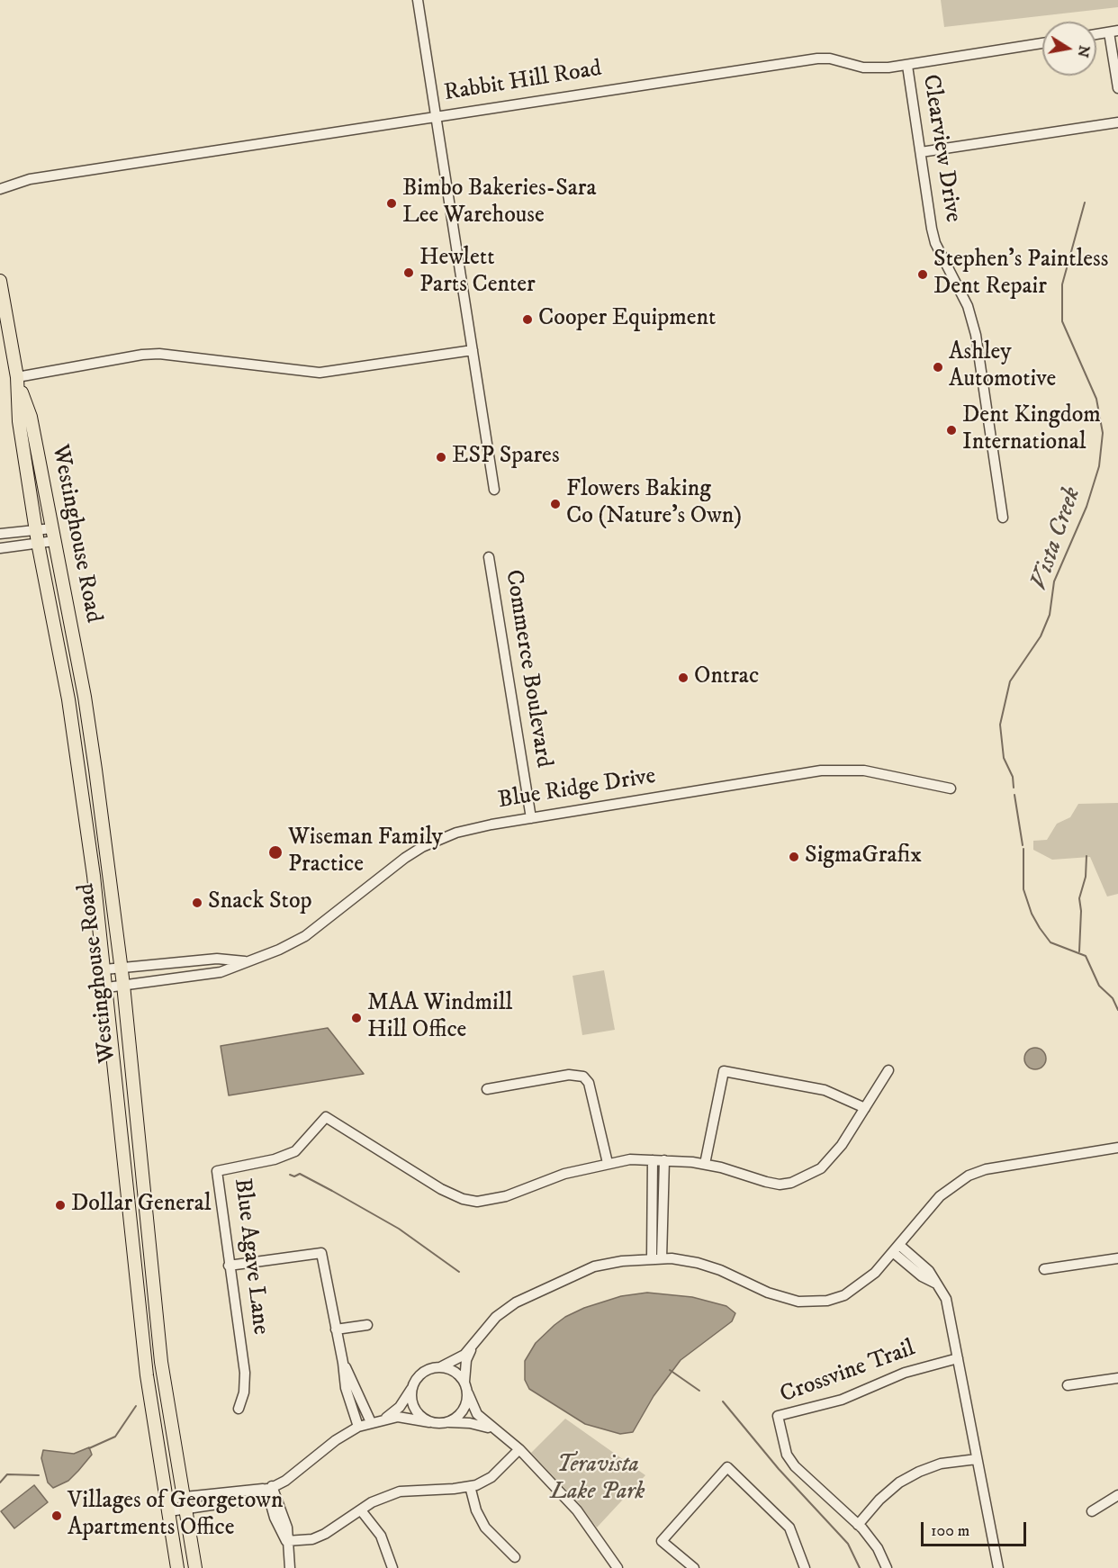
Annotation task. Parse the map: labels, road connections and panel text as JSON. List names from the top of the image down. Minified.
{"streets":{"main road":["Westinghouse Road"],"street":["Rabbit Hill Road","Clearview Drive","Commerce Boulevard","Blue Ridge Drive","Blue Agave Lane","Crossvine Trail"]},"crossings":[["Rabbit Hill Road","Clearview Drive"],["Westinghouse Road","Blue Ridge Drive"],["Commerce Boulevard","Blue Ridge Drive"]],"water":["Vista Creek"],"parks":["Teravista Lake Park"],"places":["Bimbo Bakeries-Sara Lee Warehouse","Hewlett Parts Center","Stephen's Paintless Dent Repair","Cooper Equipment","Ashley Automotive","Dent Kingdom International","ESP Spares","Flowers Baking Co (Nature's Own)","Ontrac","Wiseman Family Practice","SigmaGrafix","Snack Stop","MAA Windmill Hill Office","Dollar General","Villages of Georgetown Apartments Office"],"scale_bar":"100 m","north":"right"}
